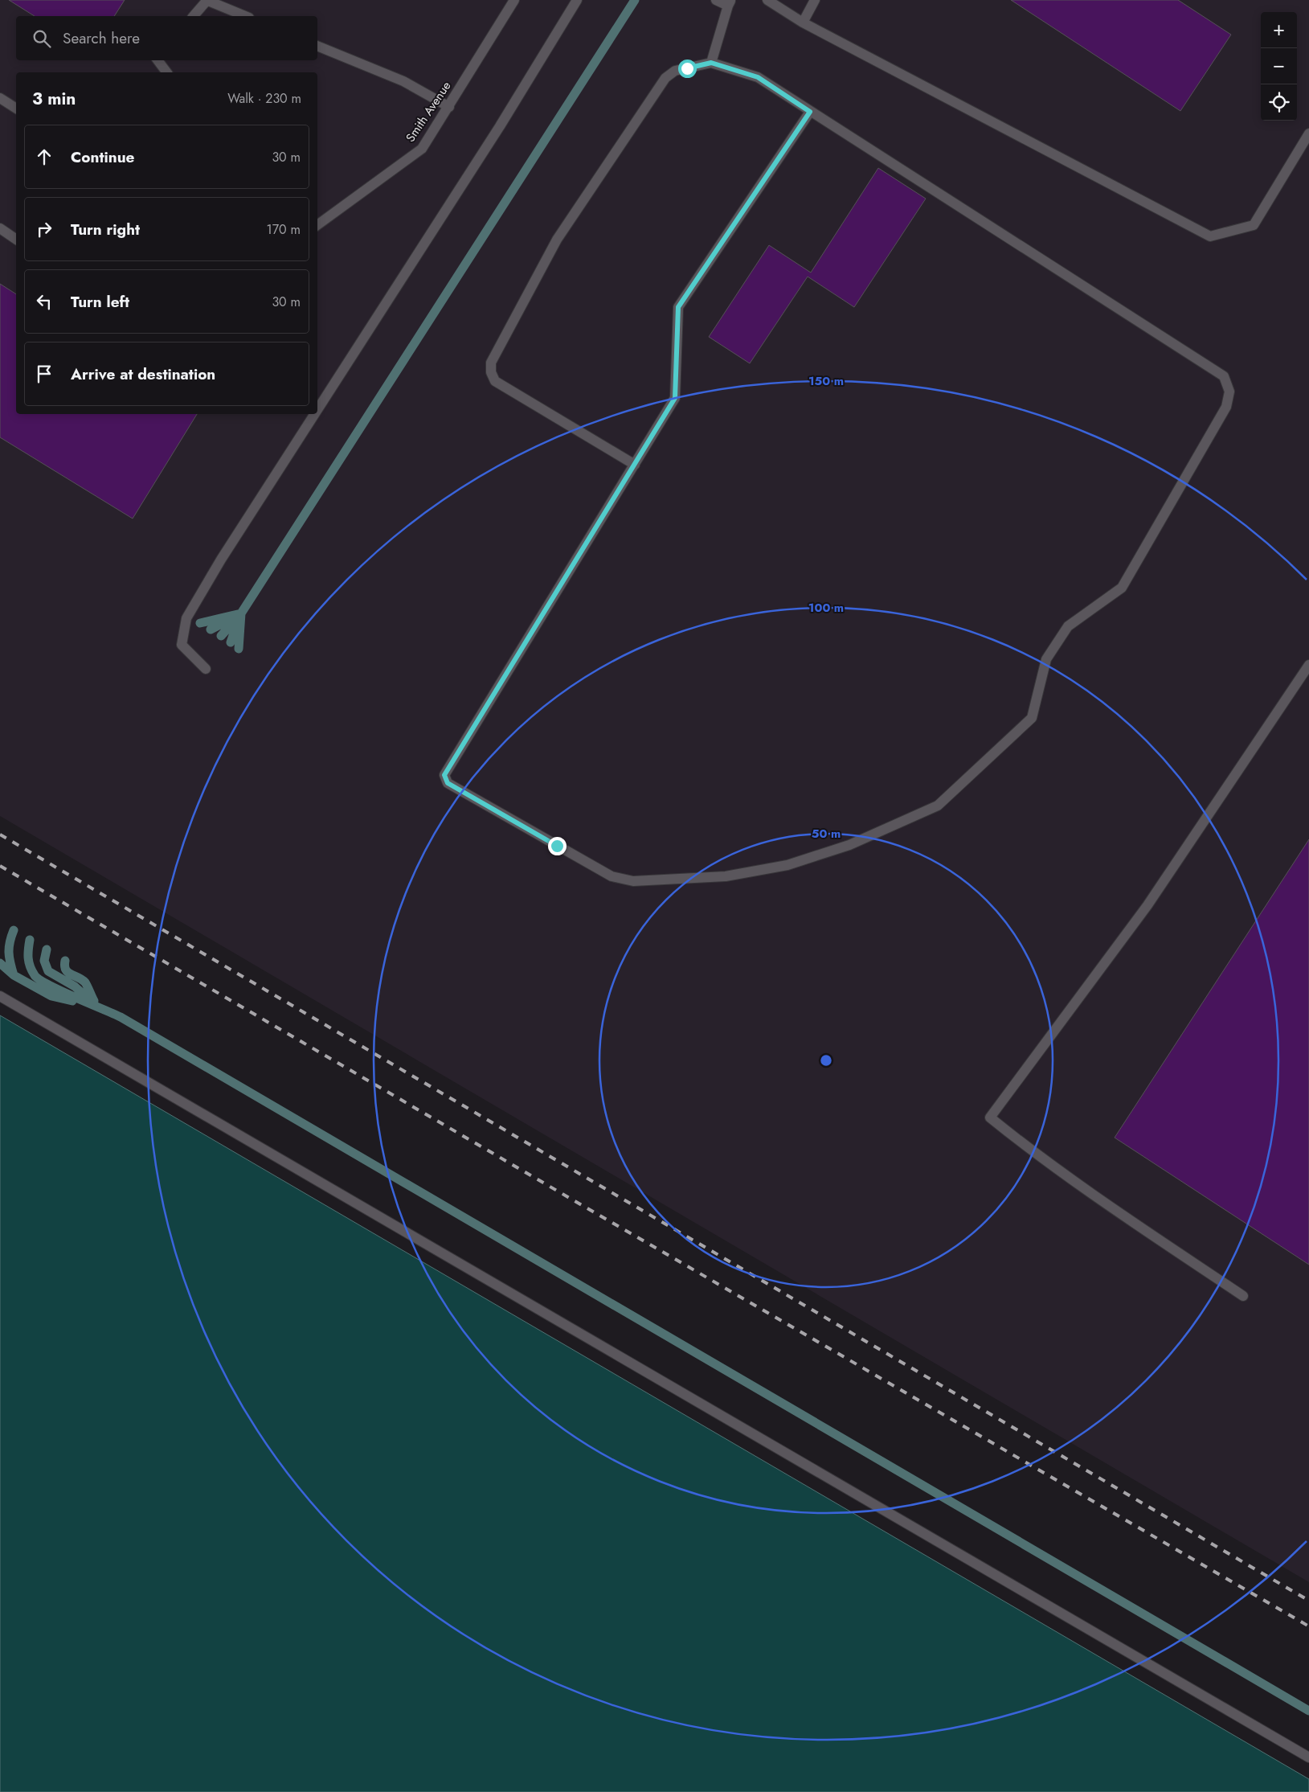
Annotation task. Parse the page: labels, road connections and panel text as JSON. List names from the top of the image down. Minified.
{"streets":{"street":["Smith Avenue"]},"page":{"map_buttons":["+","−"],"search":"Search here","heading":["3 min","Walk · 230 m"],"list":[["Continue","30 m"],["Turn right","170 m"],["Turn left","30 m"],"Arrive at destination"]},"rings":["150 m","100 m","50 m"]}
